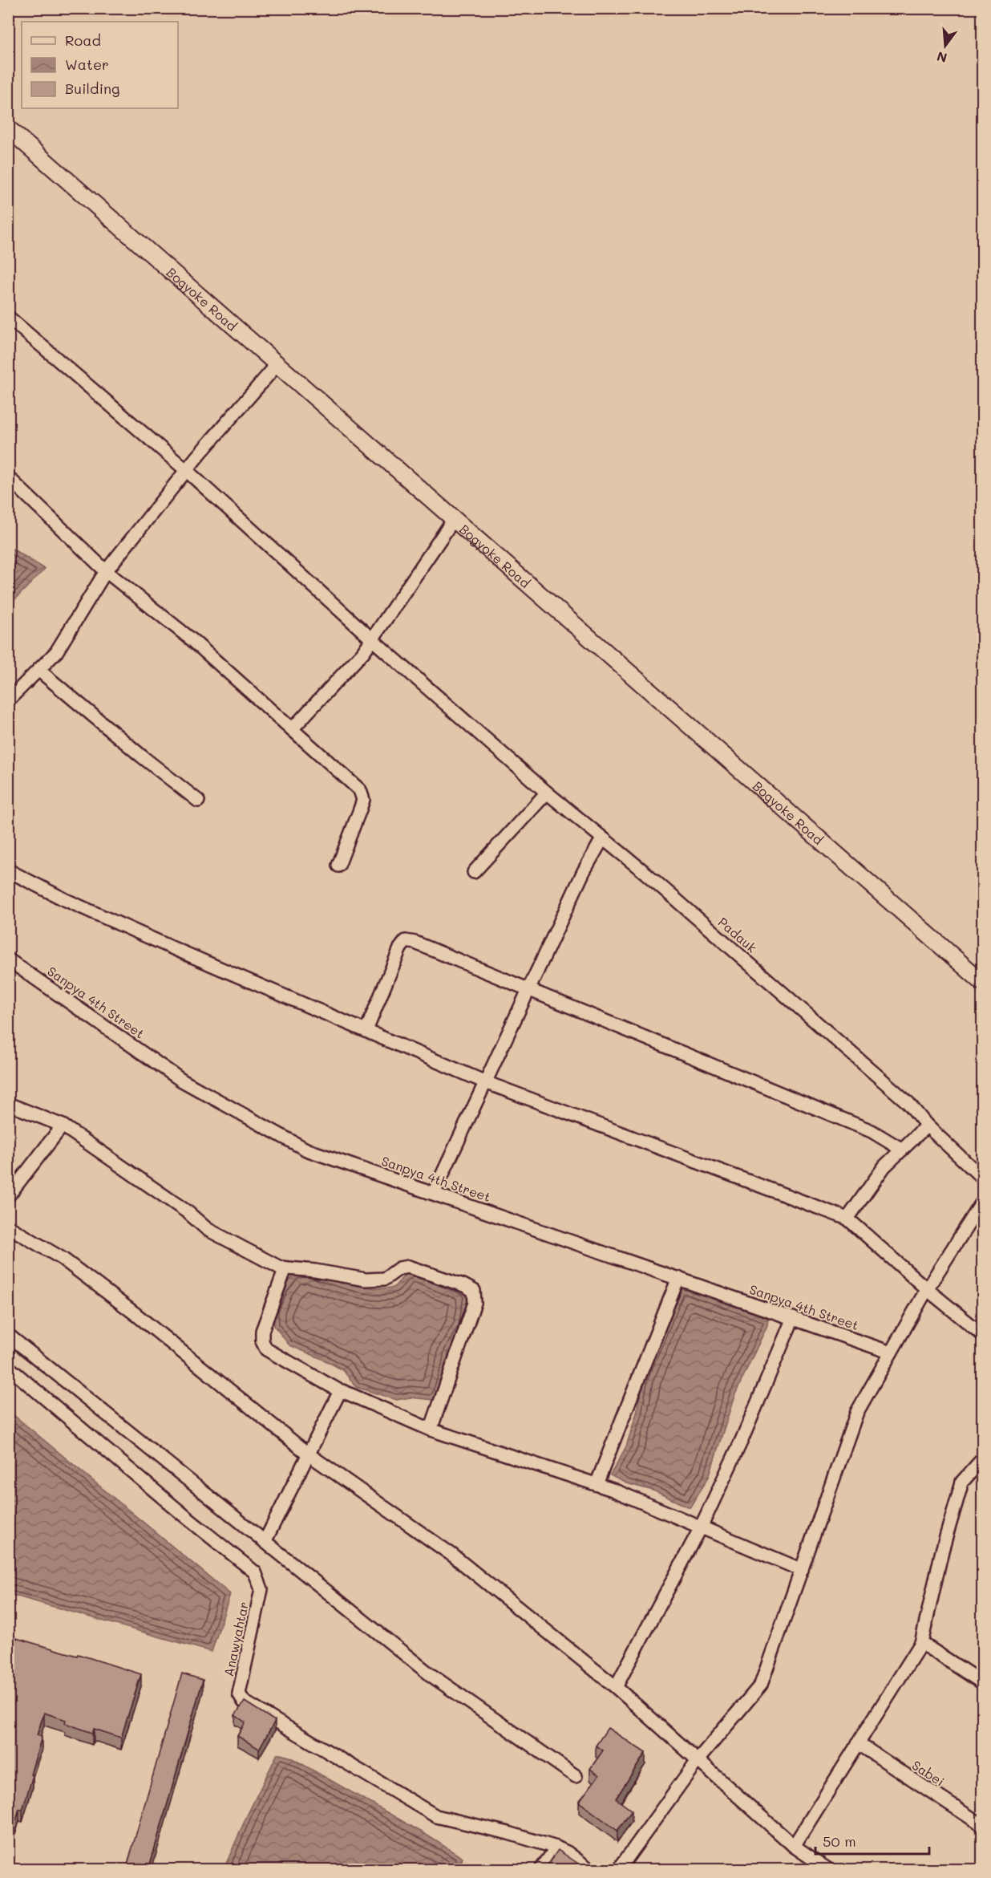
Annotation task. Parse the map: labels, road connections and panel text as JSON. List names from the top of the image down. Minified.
{"streets":{"street":["Bogyoke Road","Padauk","Sanpya 4th Street","Anawyahtar","Sabei"]},"legend":["Road","Water","Building"],"scale_bar":"50 m","north":"bottom"}
